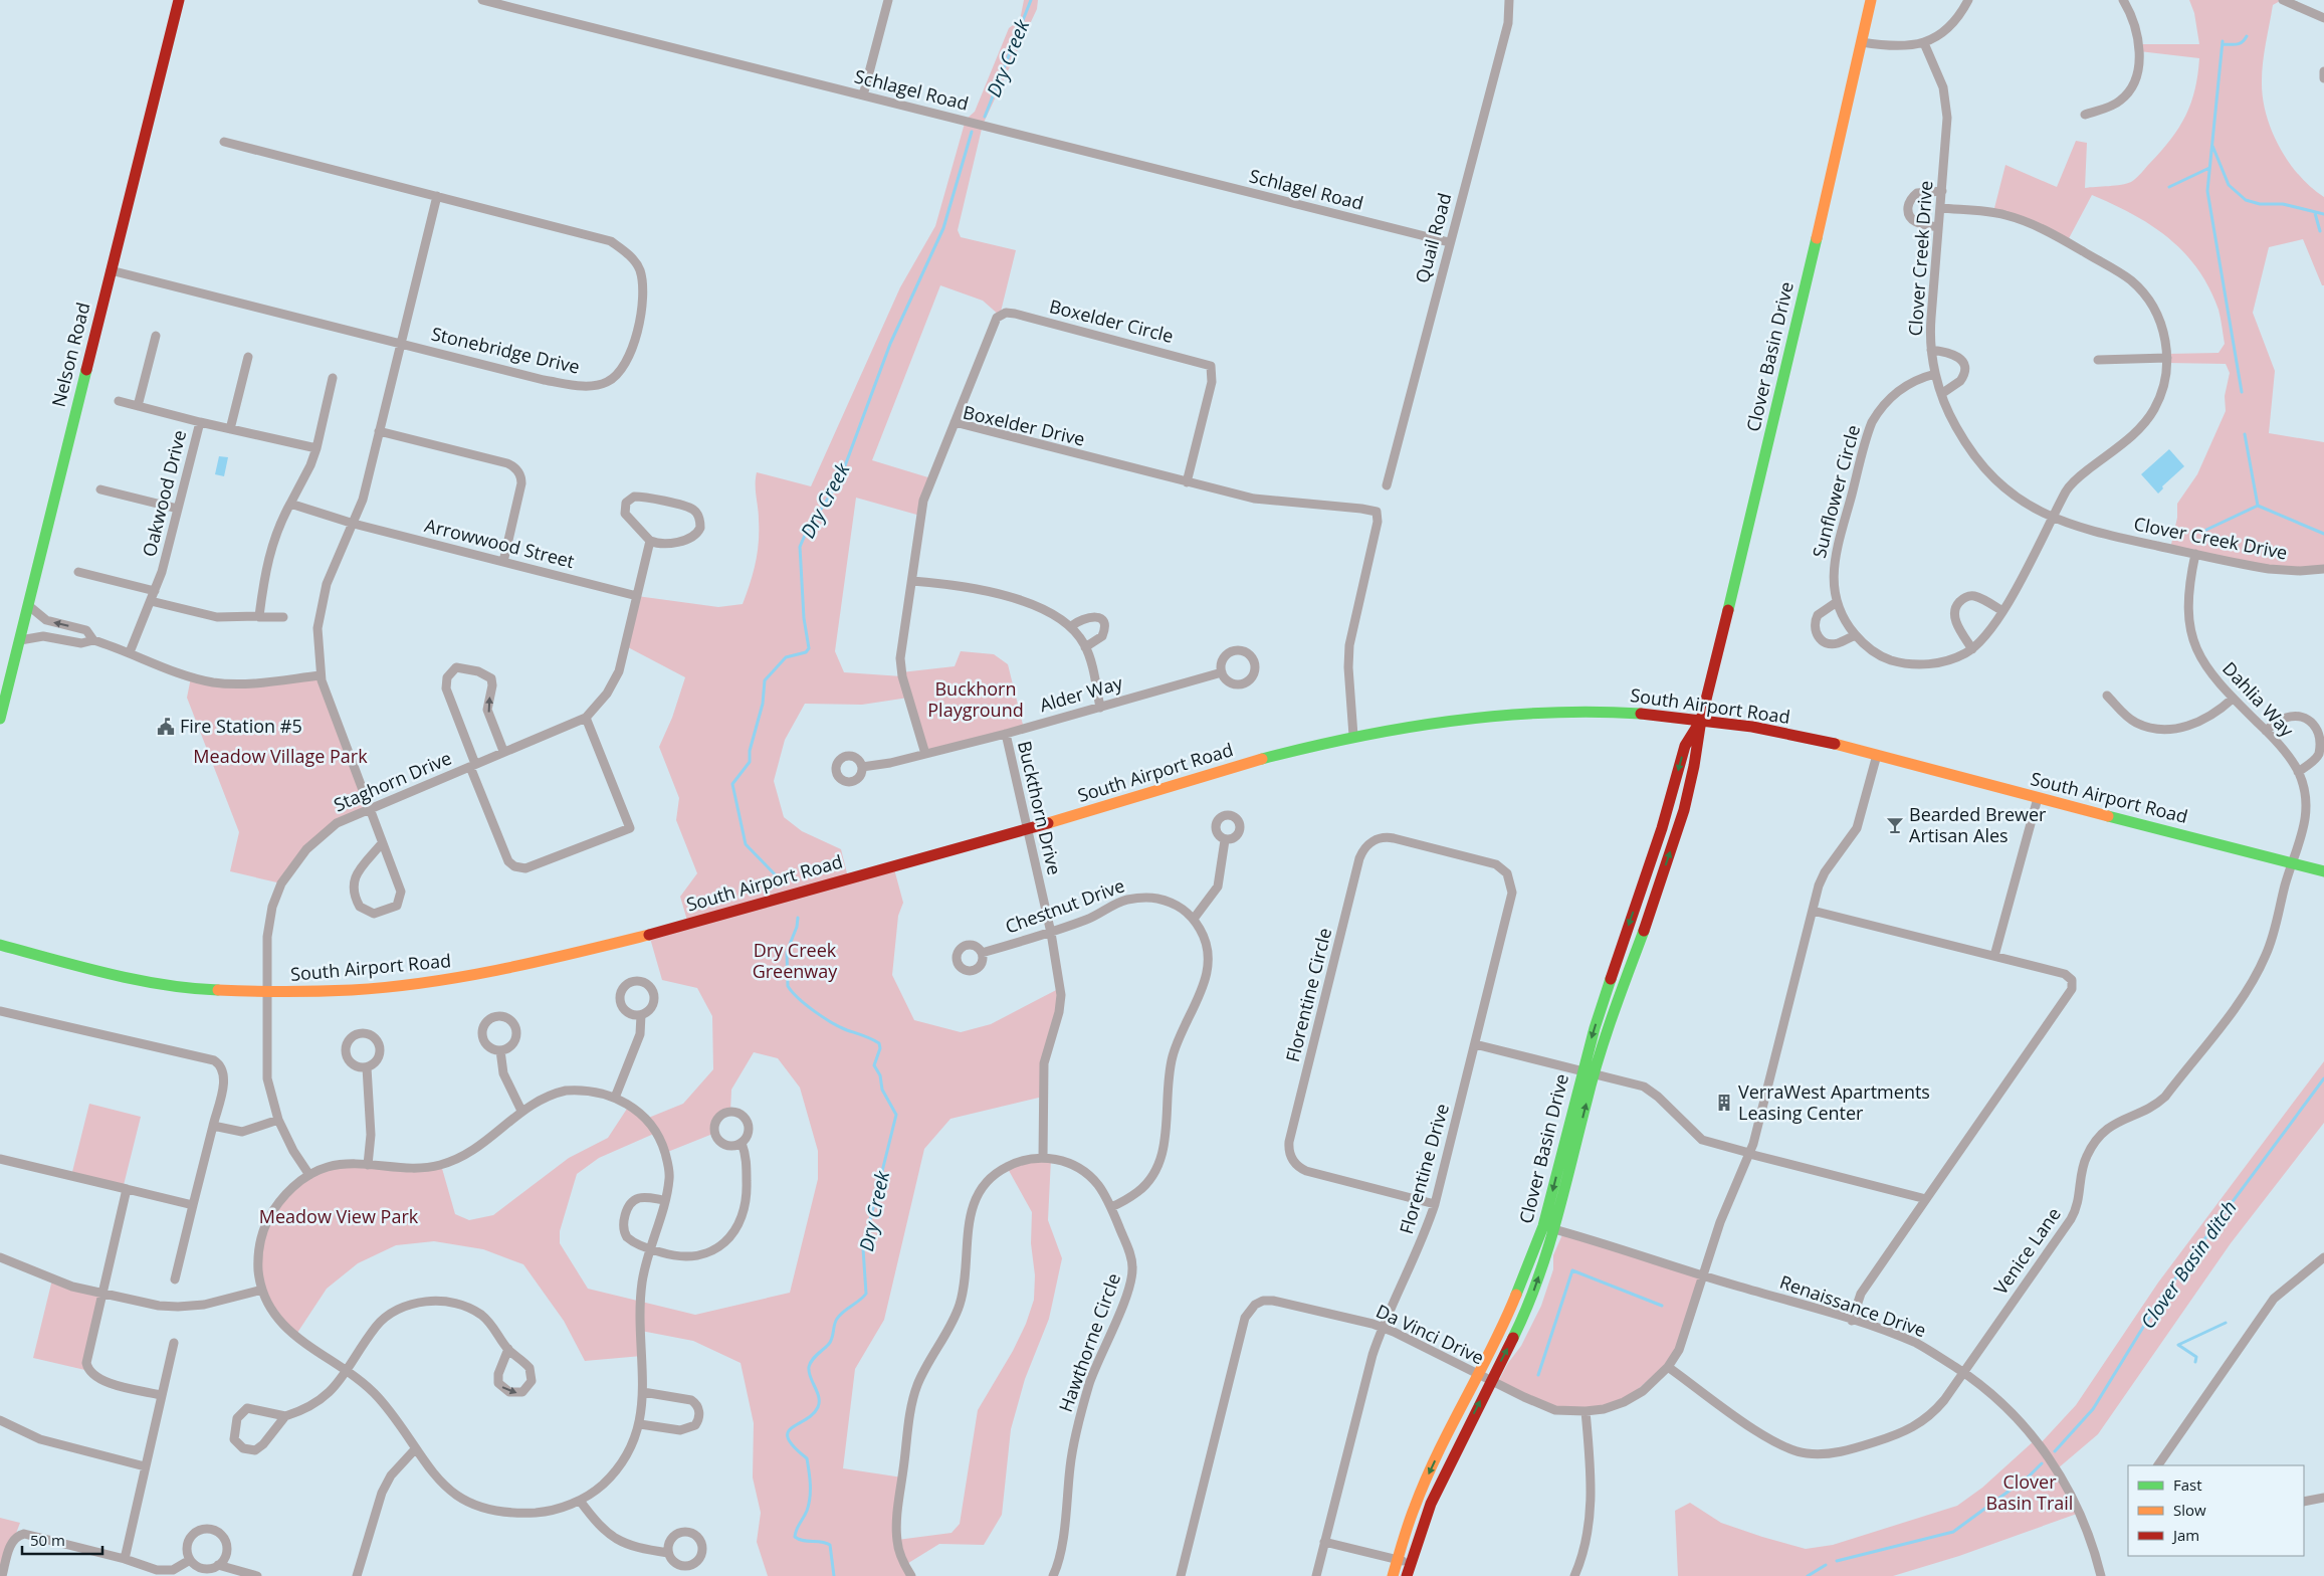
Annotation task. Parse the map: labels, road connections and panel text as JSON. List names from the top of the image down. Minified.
{"streets":{"main road":["Nelson Road","Clover Basin Drive","South Airport Road"],"street":["Schlagel Road","Quail Road","Clover Creek Drive","Boxelder Circle","Stonebridge Drive","Boxelder Drive","Sunflower Circle","Oakwood Drive","Arrowwood Street","Alder Way","Dahlia Way","Staghorn Drive","Buckthorn Drive","Chestnut Drive","Florentine Circle","Florentine Drive","Venice Lane","Renaissance Drive","Da Vinci Drive","Hawthorne Circle"]},"crossings":[["Schlagel Road","Quail Road"],["Clover Creek Drive","Sunflower Circle"],["Clover Creek Drive","Dahlia Way"],["Boxelder Circle","Boxelder Drive"],["Stonebridge Drive","Nelson Road"],["Clover Basin Drive","South Airport Road"],["Clover Basin Drive","Renaissance Drive"],["Clover Basin Drive","Da Vinci Drive"],["Boxelder Drive","Alder Way"],["Boxelder Drive","South Airport Road"],["Arrowwood Street","Staghorn Drive"],["Alder Way","Buckthorn Drive"],["Dahlia Way","South Airport Road"],["Dahlia Way","Venice Lane"],["South Airport Road","Staghorn Drive"],["South Airport Road","Buckthorn Drive"],["South Airport Road","Venice Lane"],["South Airport Road","Da Vinci Drive"],["Buckthorn Drive","Chestnut Drive"],["Buckthorn Drive","Hawthorne Circle"],["Chestnut Drive","Hawthorne Circle"],["Florentine Circle","Florentine Drive"],["Florentine Drive","Da Vinci Drive"],["Venice Lane","Renaissance Drive"],["Venice Lane","Da Vinci Drive"],["Renaissance Drive","Da Vinci Drive"]],"water":["Dry Creek","Clover Basin ditch"],"parks":["Buckhorn Playground","Meadow Village Park","Dry Creek Greenway","Meadow View Park","Clover Basin Trail"],"places":{"public building":["Fire Station #5"],"bar":["Bearded Brewer Artisan Ales"],"building":["VerraWest Apartments Leasing Center"]},"legend":["Fast","Slow","Jam"],"scale_bar":"50 m"}
